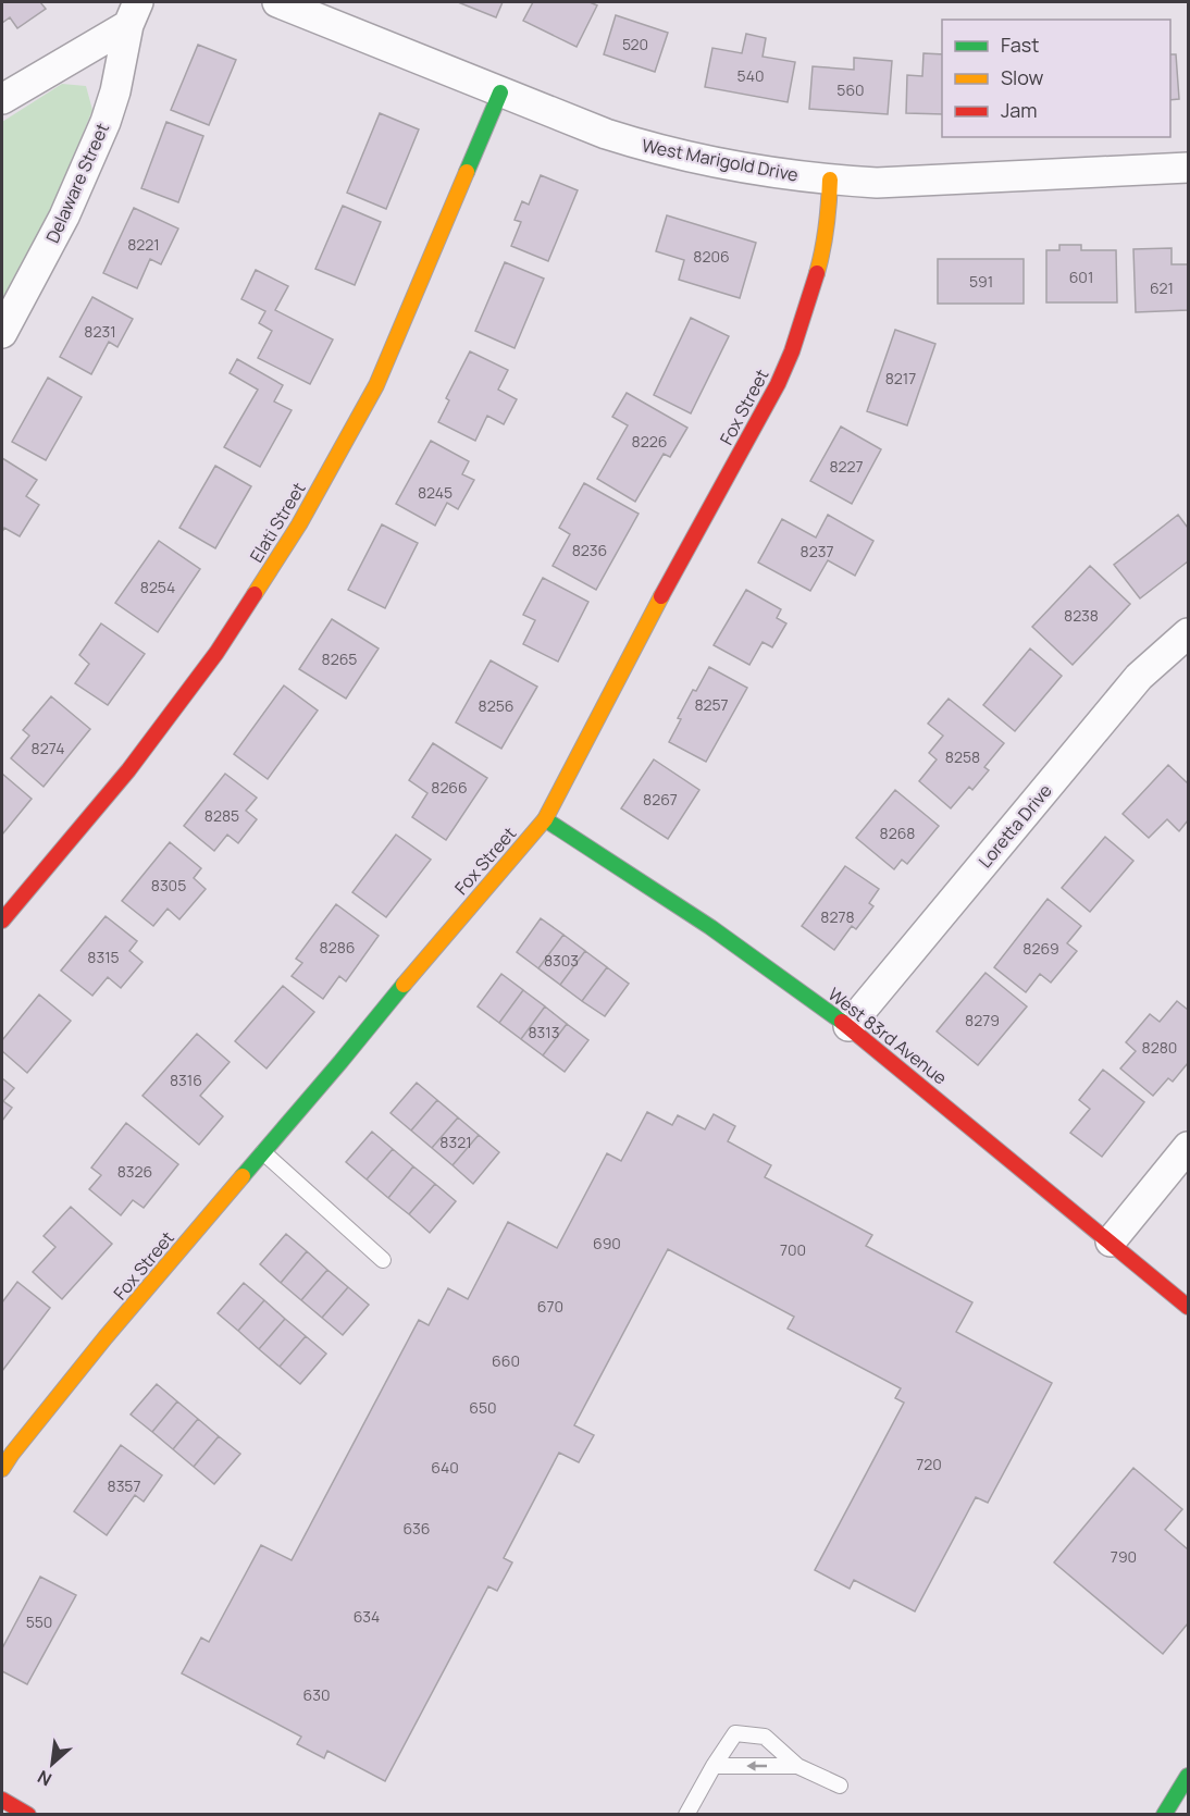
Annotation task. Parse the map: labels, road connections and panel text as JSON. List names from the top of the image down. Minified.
{"streets":{"street":["West Marigold Drive","Delaware Street","Fox Street","Elati Street","Loretta Drive","West 83rd Avenue"]},"crossings":[["West Marigold Drive","Fox Street"],["West Marigold Drive","Elati Street"],["Fox Street","West 83rd Avenue"],["Loretta Drive","West 83rd Avenue"]],"house_numbers":["520","540","560","8221","8206","601","591","621","8231","8217","8226","8227","8245","8236","8237","8254","8238","8265","8257","8256","8274","8258","8266","8267","8285","8268","8305","8278","8286","8269","8315","8303","8279","8313","8280","8316","8321","8326","690","700","670","660","650","720","640","8357","636","790","634","550","630"],"legend":["Fast","Slow","Jam"],"north":"bottom left"}
